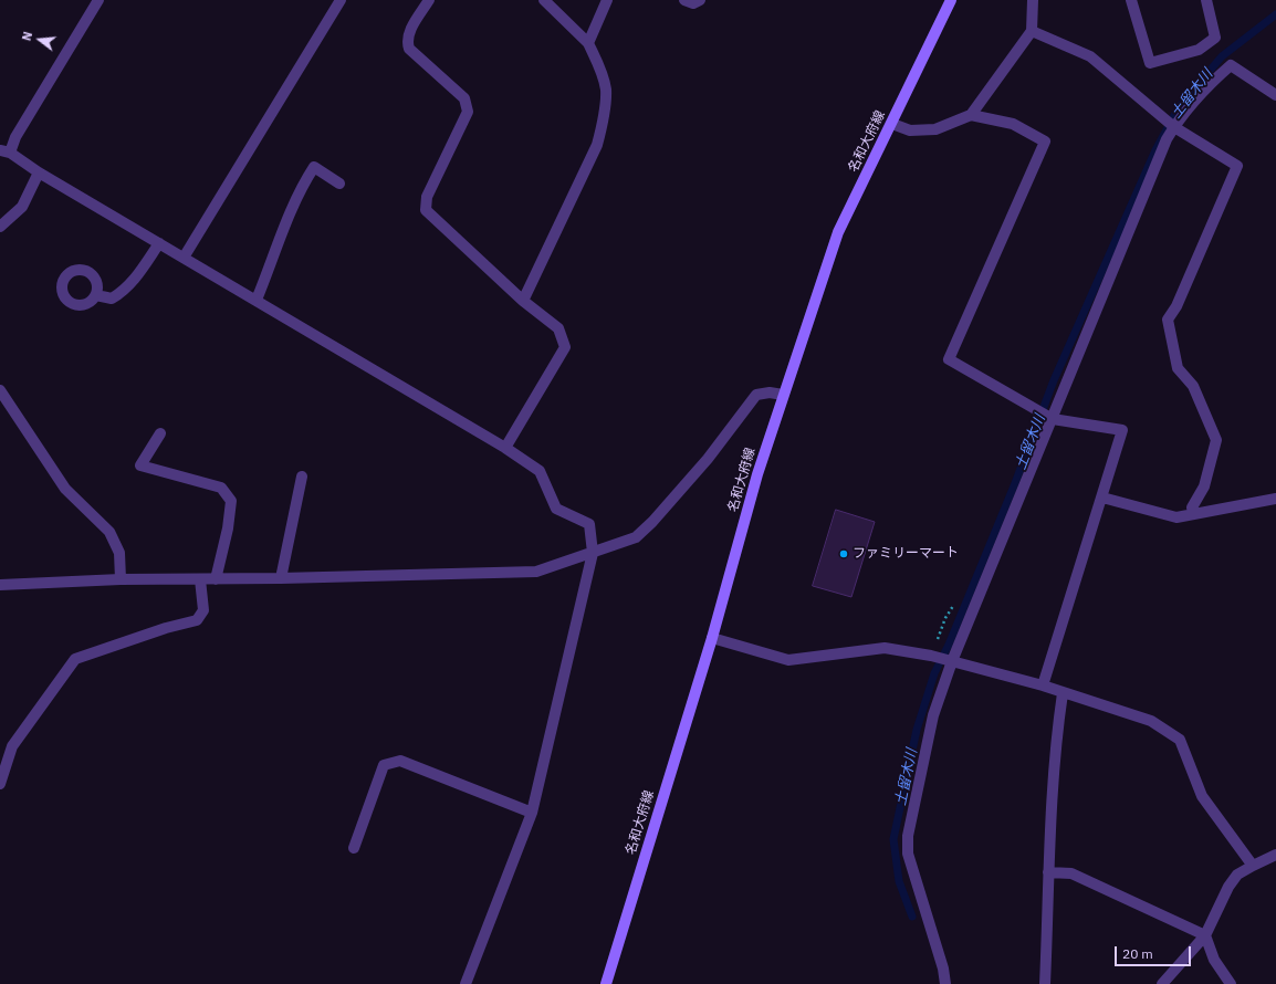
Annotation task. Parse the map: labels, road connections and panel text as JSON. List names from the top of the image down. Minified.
{"streets":{"main road":["名和大府線"]},"water":["土留木川"],"places":["ファミリーマート"],"scale_bar":"20 m","north":"left"}
